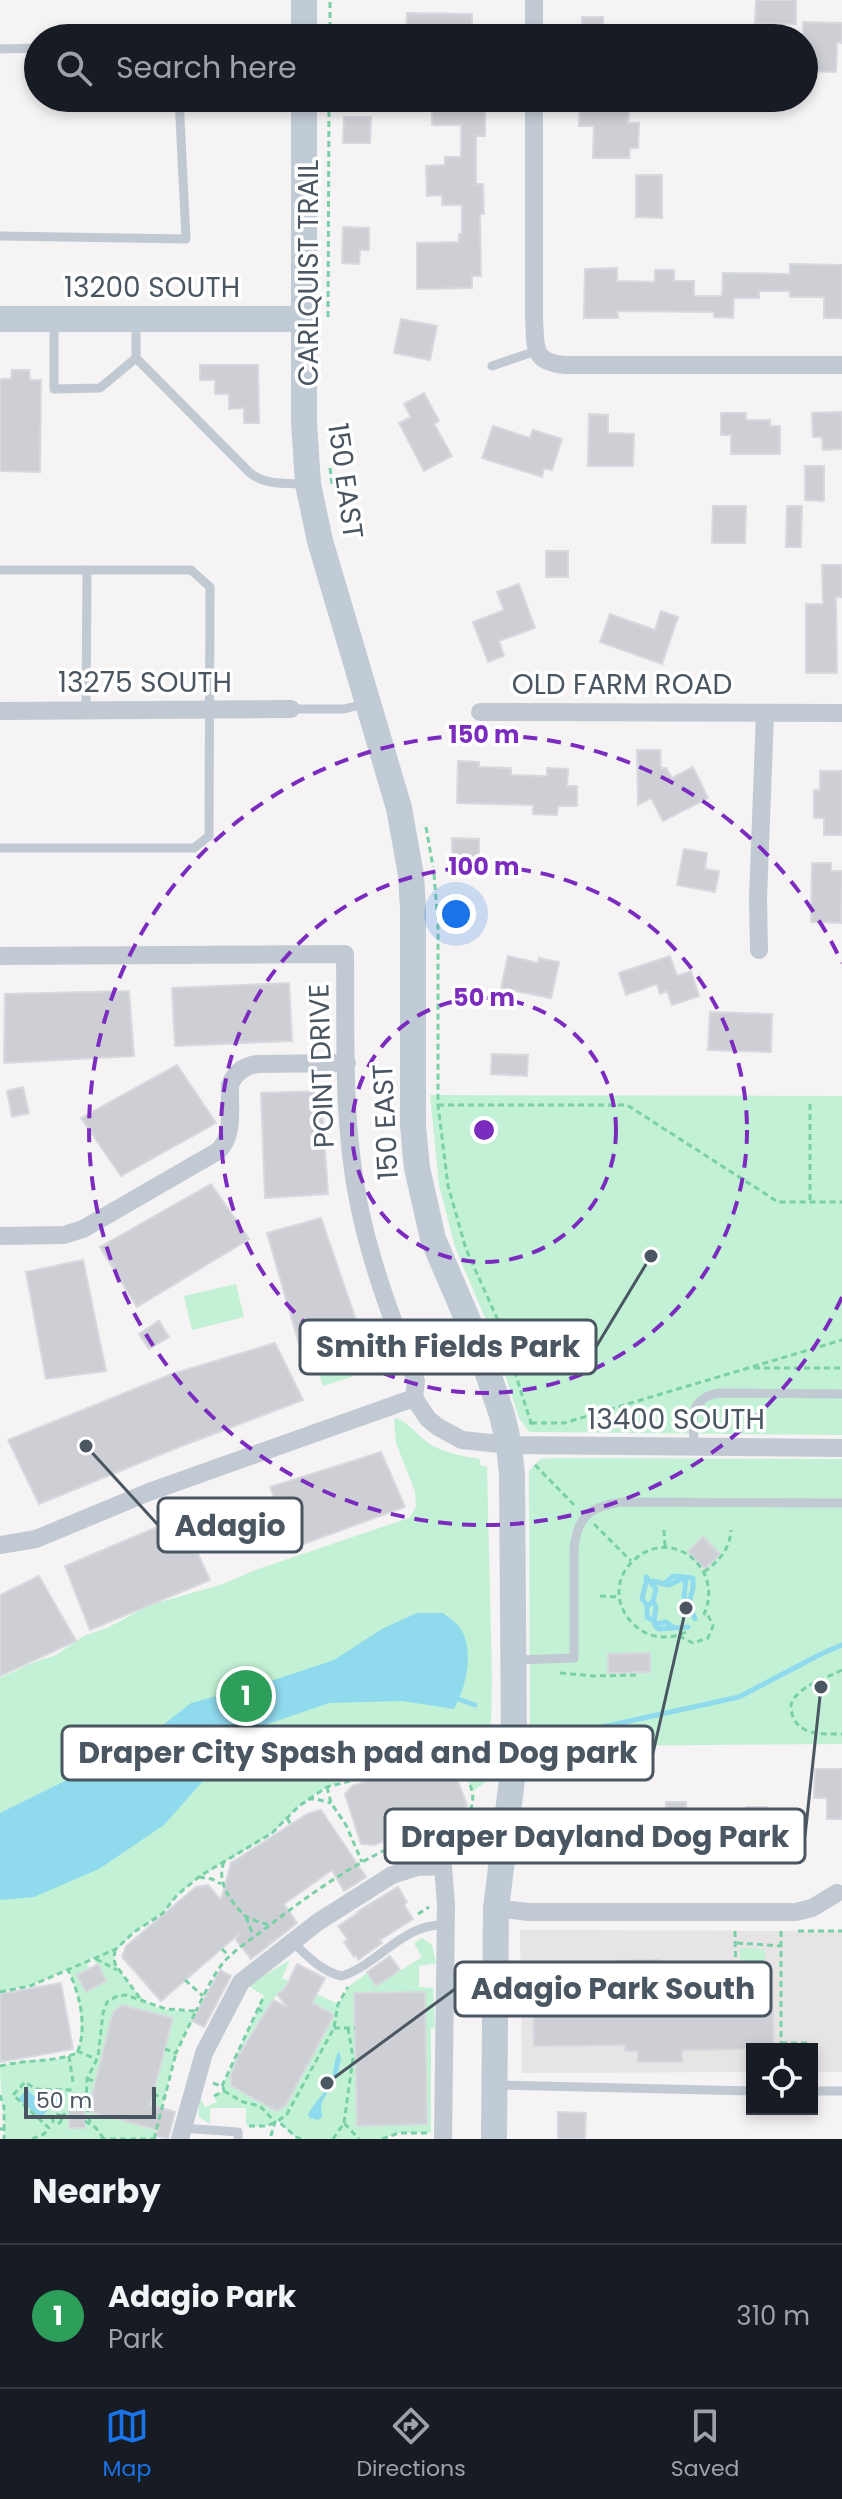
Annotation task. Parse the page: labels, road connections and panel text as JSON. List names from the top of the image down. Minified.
{"streets":{"street":["13200 SOUTH","150 EAST","13275 SOUTH","OLD FARM ROAD","POINT DRIVE","13400 SOUTH"],"path":["CARLQUIST TRAIL"]},"crossings":[["CARLQUIST TRAIL","13200 SOUTH"],["CARLQUIST TRAIL","150 EAST"],["13200 SOUTH","150 EAST"],["150 EAST","13400 SOUTH"]],"places":["Smith Fields Park","Adagio","Draper City Spash pad and Dog park","Draper Dayland Dog Park","Adagio Park South"],"scale_bar":"50 m","page":{"search":"Search here","pins":"1","scale":"50 m","heading":"Nearby","list":[{"mark":"1","name":"Adagio Park","note":"Park","value":"310 m"}],"nav":["Map","Directions","Saved"]},"rings":["150 m","100 m","50 m"]}
